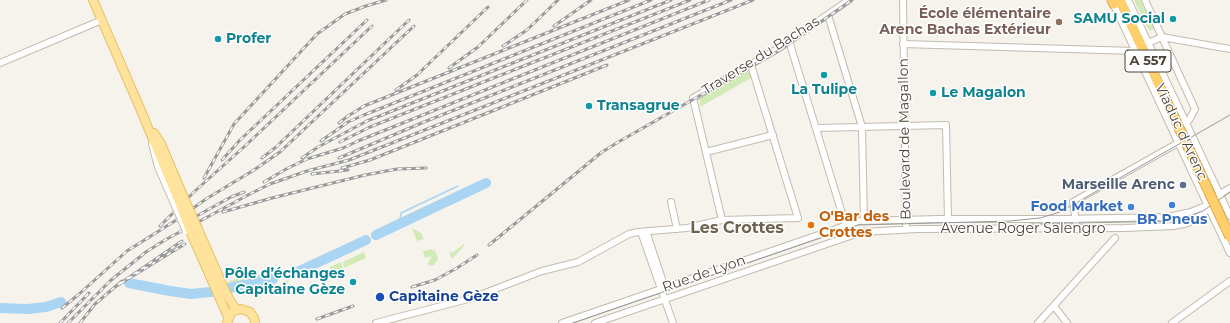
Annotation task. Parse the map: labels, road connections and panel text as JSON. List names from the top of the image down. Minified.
{"streets":{"highway":["A 557","Viaduc d'Arenc"],"street":["Traverse du Bachas","Boulevard de Magallon","Avenue Roger Salengro","Rue de Lyon"]},"crossings":[["Boulevard de Magallon","Avenue Roger Salengro"],["Avenue Roger Salengro","Rue de Lyon"]],"districts":["Les Crottes"],"places":["SAMU Social","École élémentaire Arenc Bachas Extérieur","Profer","La Tulipe","Le Magalon","Transagrue","Marseille Arenc","BR Pneus","Food Market","O'Bar des Crottes","Pôle d’échanges Capitaine Gèze","Capitaine Gèze"]}
